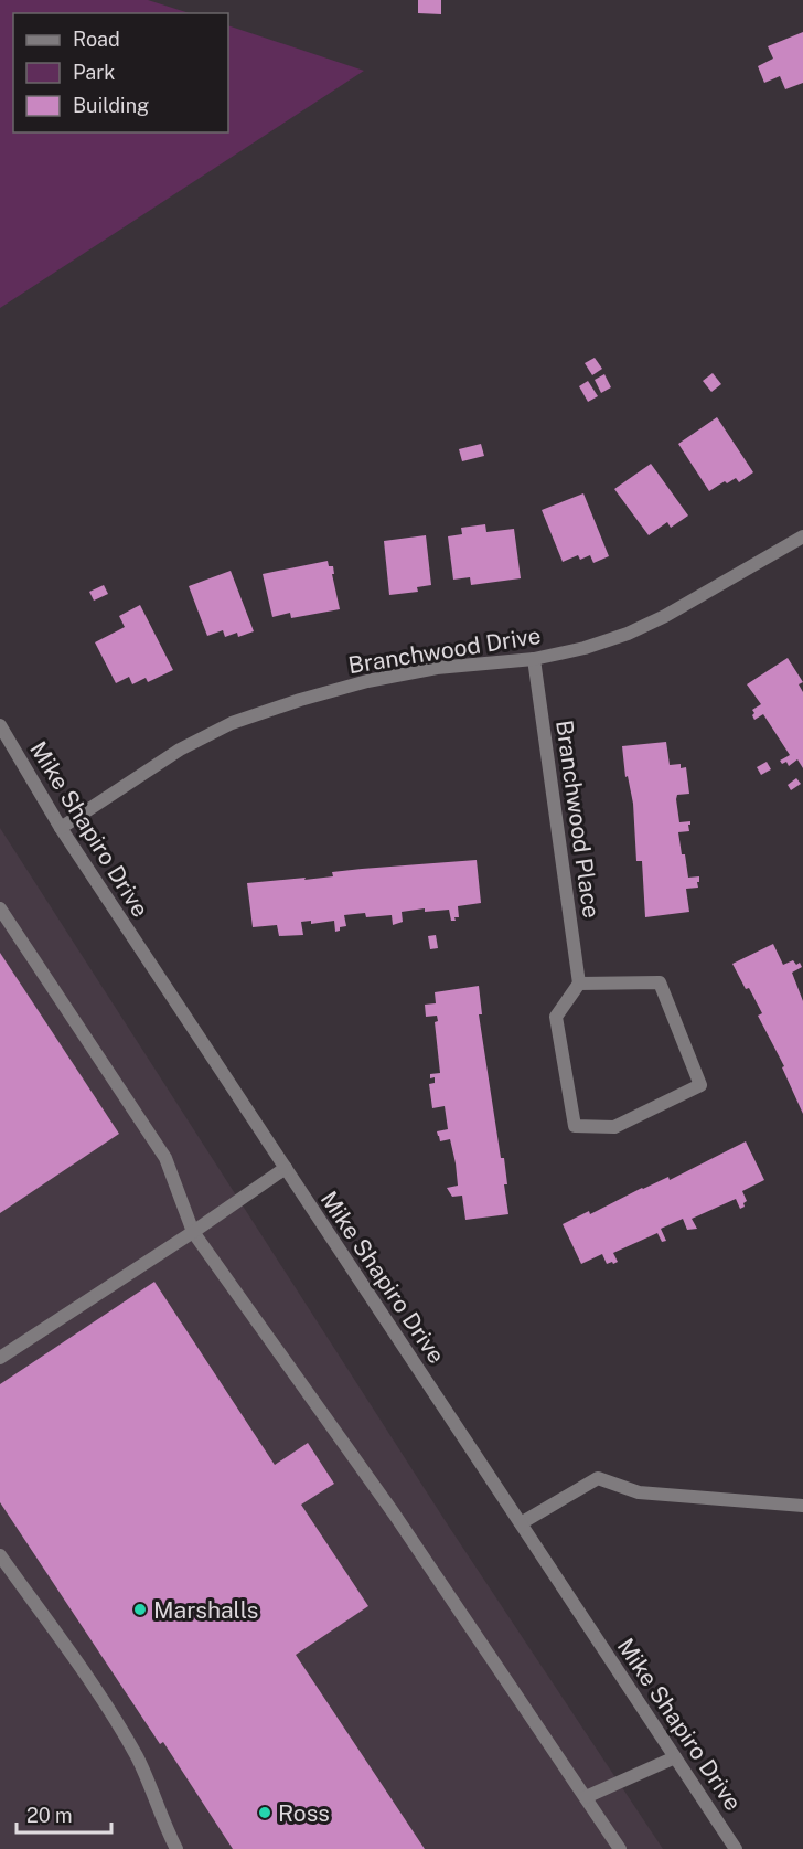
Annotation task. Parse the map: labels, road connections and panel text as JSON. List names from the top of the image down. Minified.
{"streets":{"street":["Branchwood Drive","Branchwood Place","Mike Shapiro Drive"]},"crossings":[["Branchwood Drive","Branchwood Place"],["Branchwood Drive","Mike Shapiro Drive"]],"places":["Marshalls","Ross"],"legend":["Road","Park","Building"],"scale_bar":"20 m"}
